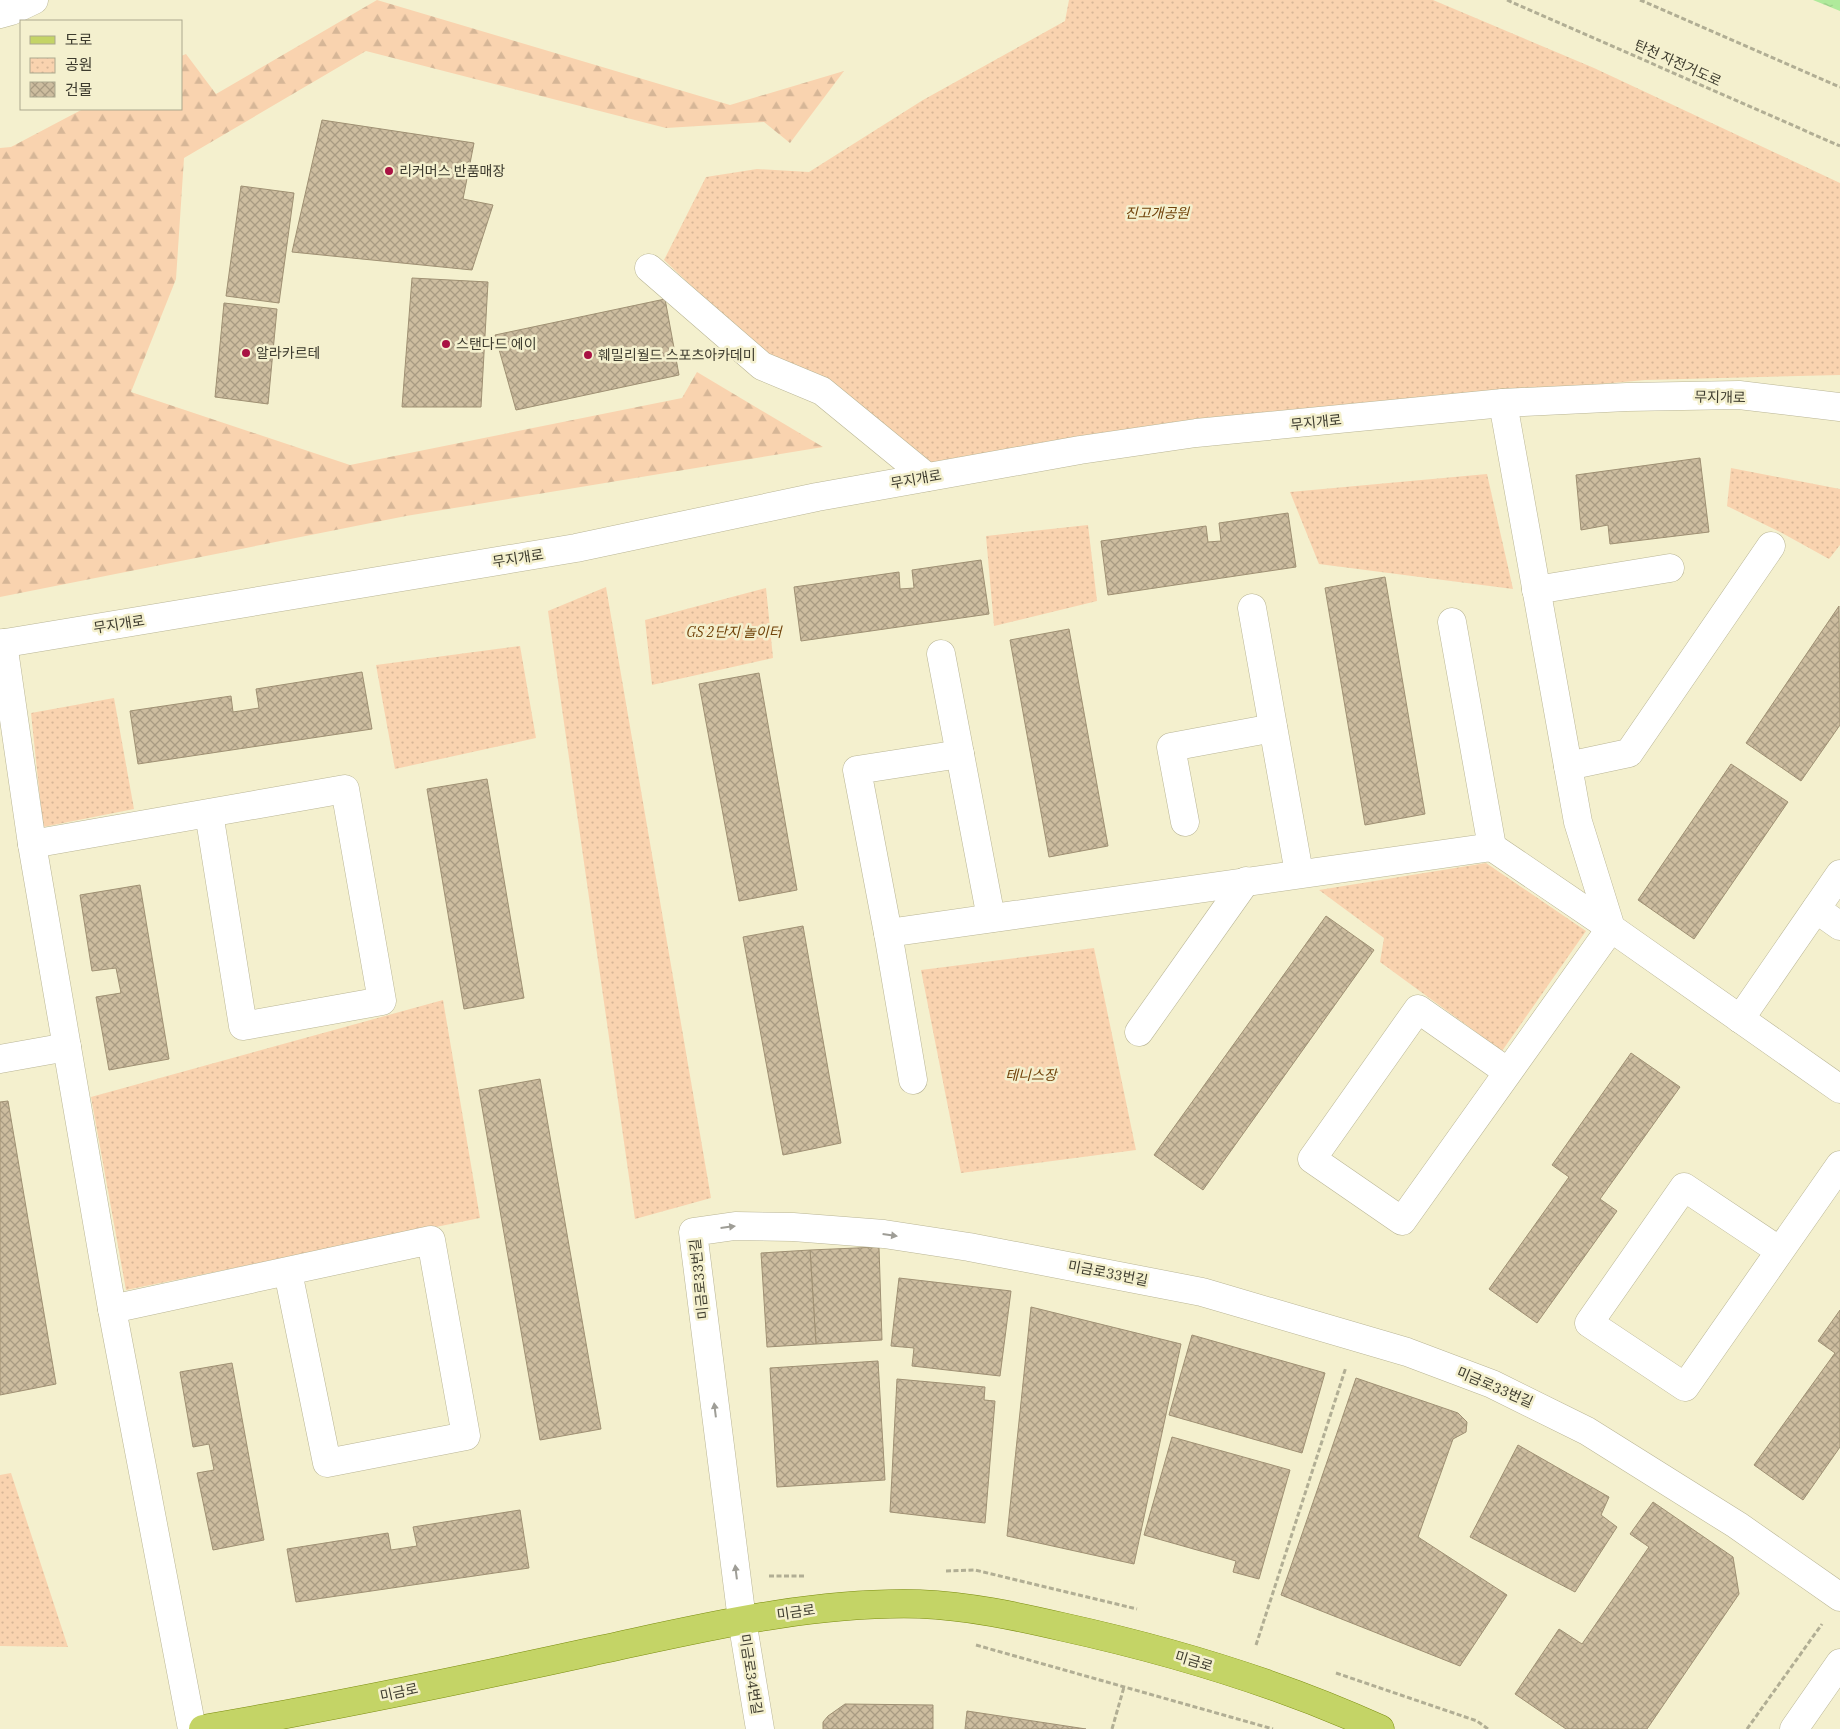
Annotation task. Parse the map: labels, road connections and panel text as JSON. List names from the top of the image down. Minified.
{"streets":{"main road":["미금로"],"street":["무지개로","미금로33번길","미금로34번길"],"path":["탄천 자전거도로"]},"crossings":[["미금로33번길","미금로"],["미금로33번길","미금로34번길"],["미금로","미금로34번길"]],"parks":["진고개공원","GS 2단지 놀이터","테니스장"],"places":["리커머스 반품매장","스탠다드 에이","알라카르테","훼밀리월드 스포츠아카데미"],"legend":["도로","공원","건물"]}
